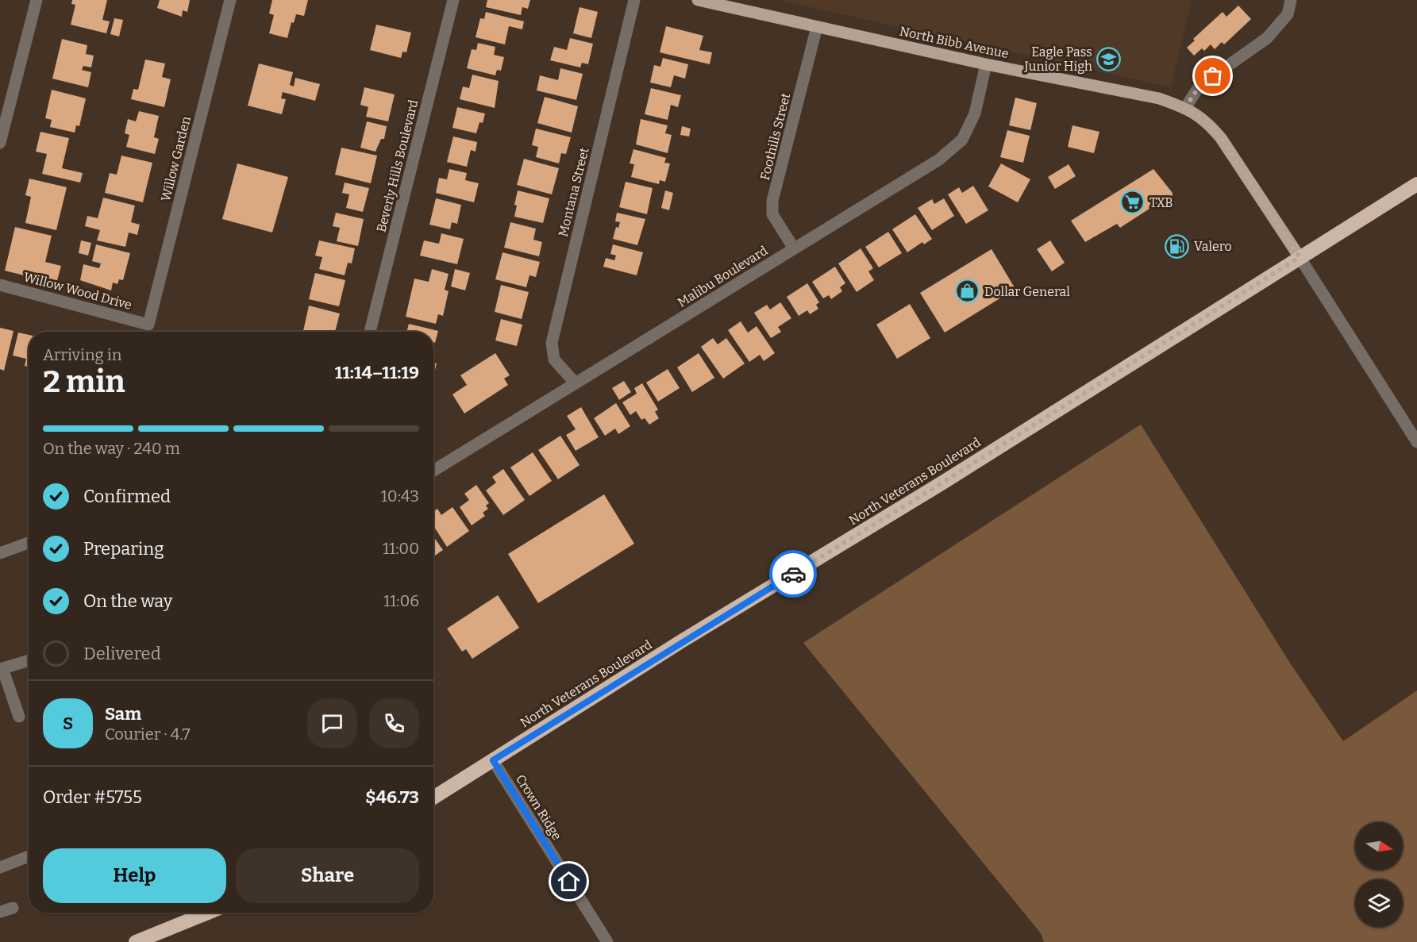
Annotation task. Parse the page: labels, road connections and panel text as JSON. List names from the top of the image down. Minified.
{"streets":{"highway":["North Veterans Boulevard"],"main road":["North Bibb Avenue"],"street":["Foothills Street","Willow Garden","Beverly Hills Boulevard","Montana Street","Malibu Boulevard","Willow Wood Drive","Crown Ridge"]},"crossings":[["North Bibb Avenue","Foothills Street"],["North Bibb Avenue","Malibu Boulevard"],["North Bibb Avenue","North Veterans Boulevard"],["Foothills Street","Malibu Boulevard"],["Willow Garden","Willow Wood Drive"],["Montana Street","Malibu Boulevard"],["North Veterans Boulevard","Crown Ridge"]],"places":{"school or university":["Eagle Pass Junior High"],"supermarket":["TXB"],"fuel station":["Valero"],"shop":["Dollar General"]},"north":"right","page":{"heading":["2 min","Arriving in","11:14–11:19"],"panel":["Sam","Courier · 4.7","Order #5755","$46.73"],"bar":"On the way · 240 m","list":[["Confirmed","10:43"],["Preparing","11:00"],["On the way","11:06"],"Delivered"],"round":"S","buttons":["Help","Share"]}}
